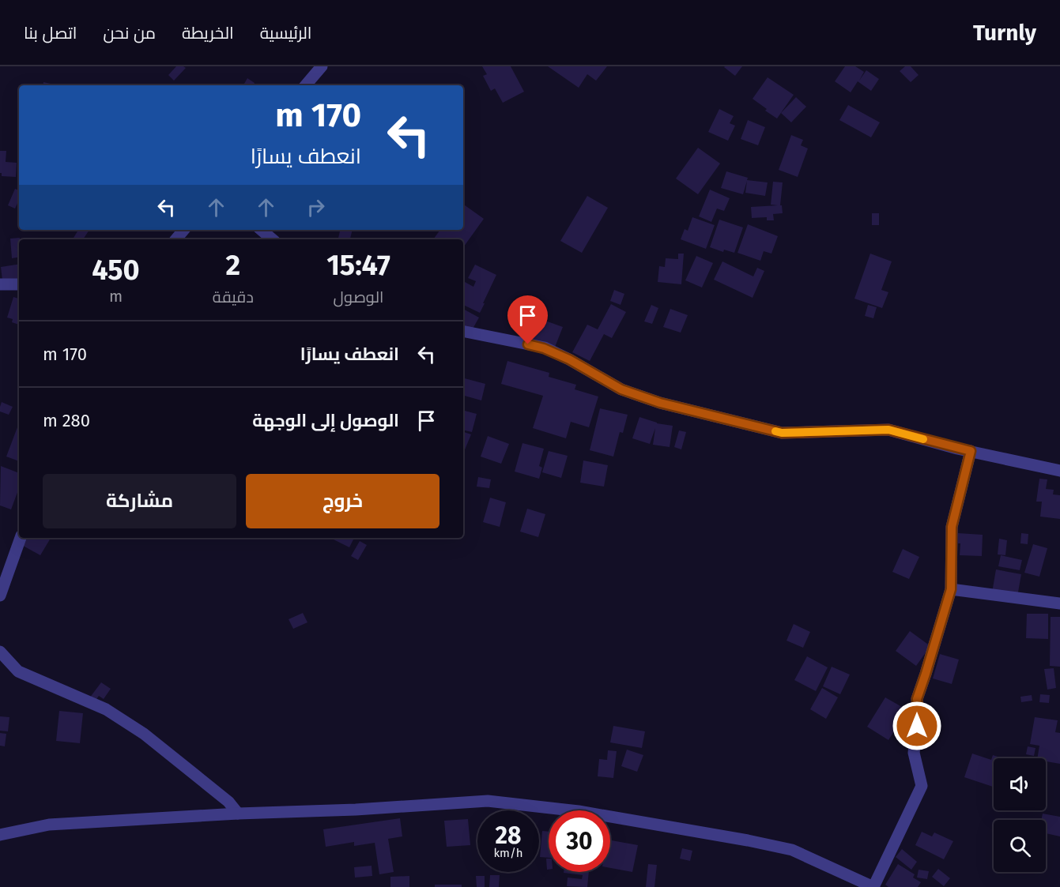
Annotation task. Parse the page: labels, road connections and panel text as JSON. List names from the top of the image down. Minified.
{"page":{"header":"Turnly","nav":["الرئيسية","الخريطة","من نحن","اتصل بنا"],"turn":["170 m","انعطف يسارًا"],"eta":["15:47","الوصول","2","دقيقة","450","m"],"list":[{"name":"انعطف يسارًا","value":"170 m"},{"name":"الوصول إلى الوجهة","value":"280 m"}],"buttons":["خروج","مشاركة"],"speed":"28 km/h","limit":"30"}}
